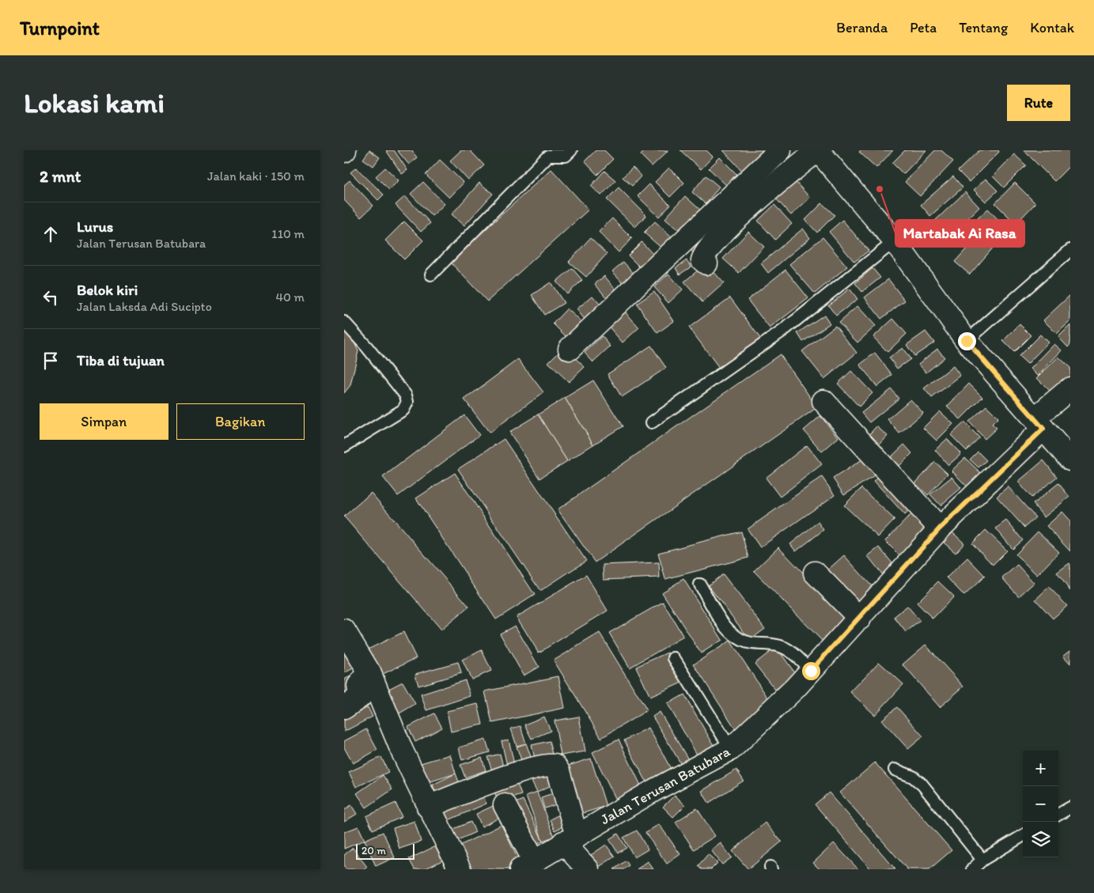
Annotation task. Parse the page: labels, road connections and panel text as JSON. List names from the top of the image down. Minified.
{"streets":{"street":["Jalan Terusan Batubara"]},"places":["Martabak Ai Rasa"],"scale_bar":"20 m","page":{"header":"Turnpoint","nav":["Beranda","Peta","Tentang","Kontak"],"buttons":["Rute",["Simpan","Bagikan"]],"title":"Lokasi kami","heading":["2 mnt","Jalan kaki · 150 m"],"list":[["Lurus","Jalan Terusan Batubara","110 m"],["Belok kiri","Jalan Laksda Adi Sucipto","40 m"],"Tiba di tujuan"],"map_buttons":["+","−"],"scale":"20 m"}}
